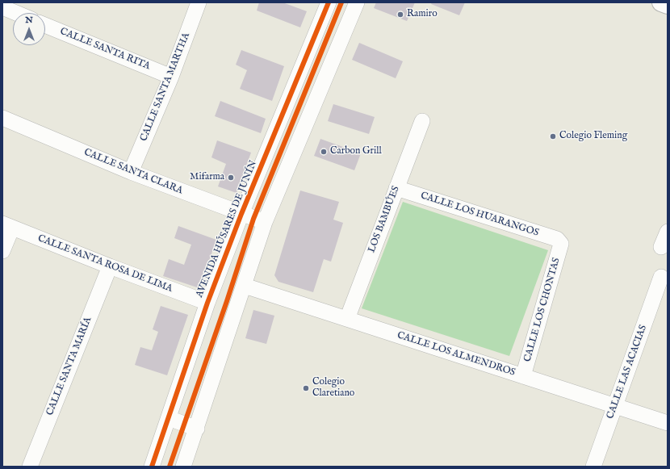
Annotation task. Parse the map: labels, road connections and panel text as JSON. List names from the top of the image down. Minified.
{"streets":{"street":["CALLE SANTA RITA","CALLE SANTA MARTHA","CALLE SANTA CLARA","CALLE LOS HUARANGOS","LOS BAMBÚES","AVENIDA HÚSARES DE JUNÍN","CALLE SANTA ROSA DE LIMA","CALLE LOS CHONTAS","CALLE LOS ALMENDROS","CALLE SANTA MARÍA","CALLE LAS ACACIAS"]},"crossings":[["CALLE SANTA RITA","CALLE SANTA MARTHA"],["CALLE SANTA MARTHA","CALLE SANTA CLARA"],["CALLE SANTA CLARA","AVENIDA HÚSARES DE JUNÍN"],["CALLE LOS HUARANGOS","LOS BAMBÚES"],["CALLE LOS HUARANGOS","CALLE LOS CHONTAS"],["LOS BAMBÚES","CALLE LOS ALMENDROS"],["AVENIDA HÚSARES DE JUNÍN","CALLE SANTA ROSA DE LIMA"],["CALLE SANTA ROSA DE LIMA","CALLE SANTA MARÍA"],["CALLE LOS CHONTAS","CALLE LOS ALMENDROS"],["CALLE LOS ALMENDROS","CALLE LAS ACACIAS"]],"places":["Ramiro","Colegio Fleming","Carbon Grill","Mifarma","Colegio Claretiano"],"north":"top"}
